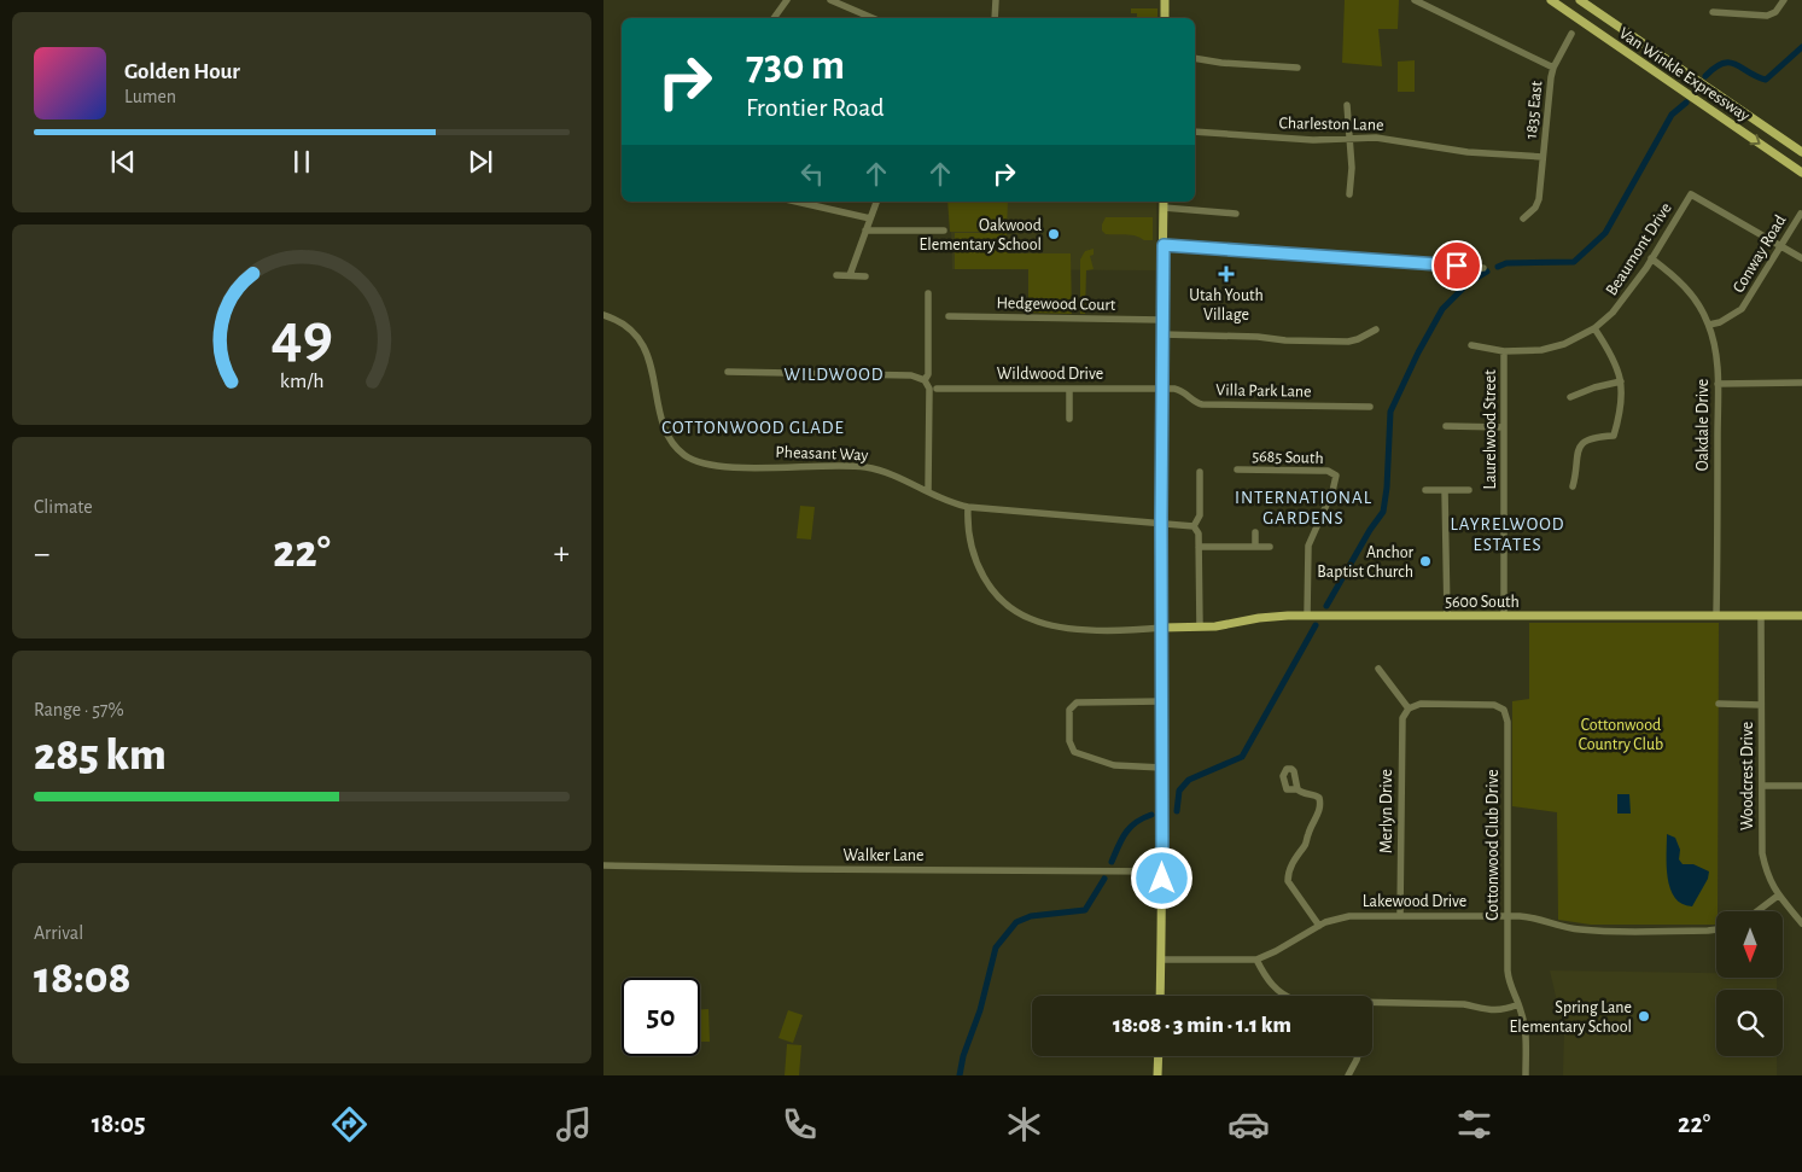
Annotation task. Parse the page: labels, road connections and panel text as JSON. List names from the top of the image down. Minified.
{"streets":{"main road":["Van Winkle Expressway","5600 South"],"street":["1835 East","Charleston Lane","Beaumont Drive","Conway Road","Hedgewood Court","Wildwood Drive","Villa Park Lane","Oakdale Drive","Laurelwood Street","Pheasant Way","5685 South","Woodcrest Drive","Merlyn Drive","Cottonwood Club Drive","Walker Lane","Lakewood Drive"]},"crossings":[["1835 East","Charleston Lane"],["Beaumont Drive","Conway Road"],["Beaumont Drive","Oakdale Drive"],["Beaumont Drive","Laurelwood Street"],["Conway Road","Oakdale Drive"],["Wildwood Drive","Villa Park Lane"],["Oakdale Drive","5600 South"],["Laurelwood Street","5600 South"],["5685 South","5600 South"],["5600 South","Woodcrest Drive"],["Merlyn Drive","Cottonwood Club Drive"],["Merlyn Drive","Lakewood Drive"],["Cottonwood Club Drive","Lakewood Drive"]],"districts":["WILDWOOD","COTTONWOOD GLADE","INTERNATIONAL GARDENS","LAYRELWOOD ESTATES"],"parks":["Cottonwood Country Club"],"places":{"other":["Oakwood Elementary School","Anchor Baptist Church","Spring Lane Elementary School"],"health":["Utah Youth Village"]},"north":"bottom","page":{"turn":["730 m","Frontier Road"],"song":["Golden Hour","Lumen"],"tile":["Climate",["Range · 57%","285 km"],["Arrival","18:08"]],"heat":["−","22°","+"],"limit":"50","trip":"18:08 · 3 min · 1.1 km","tabs":["18:05","22°"],"gauge":["49","km/h"]}}
